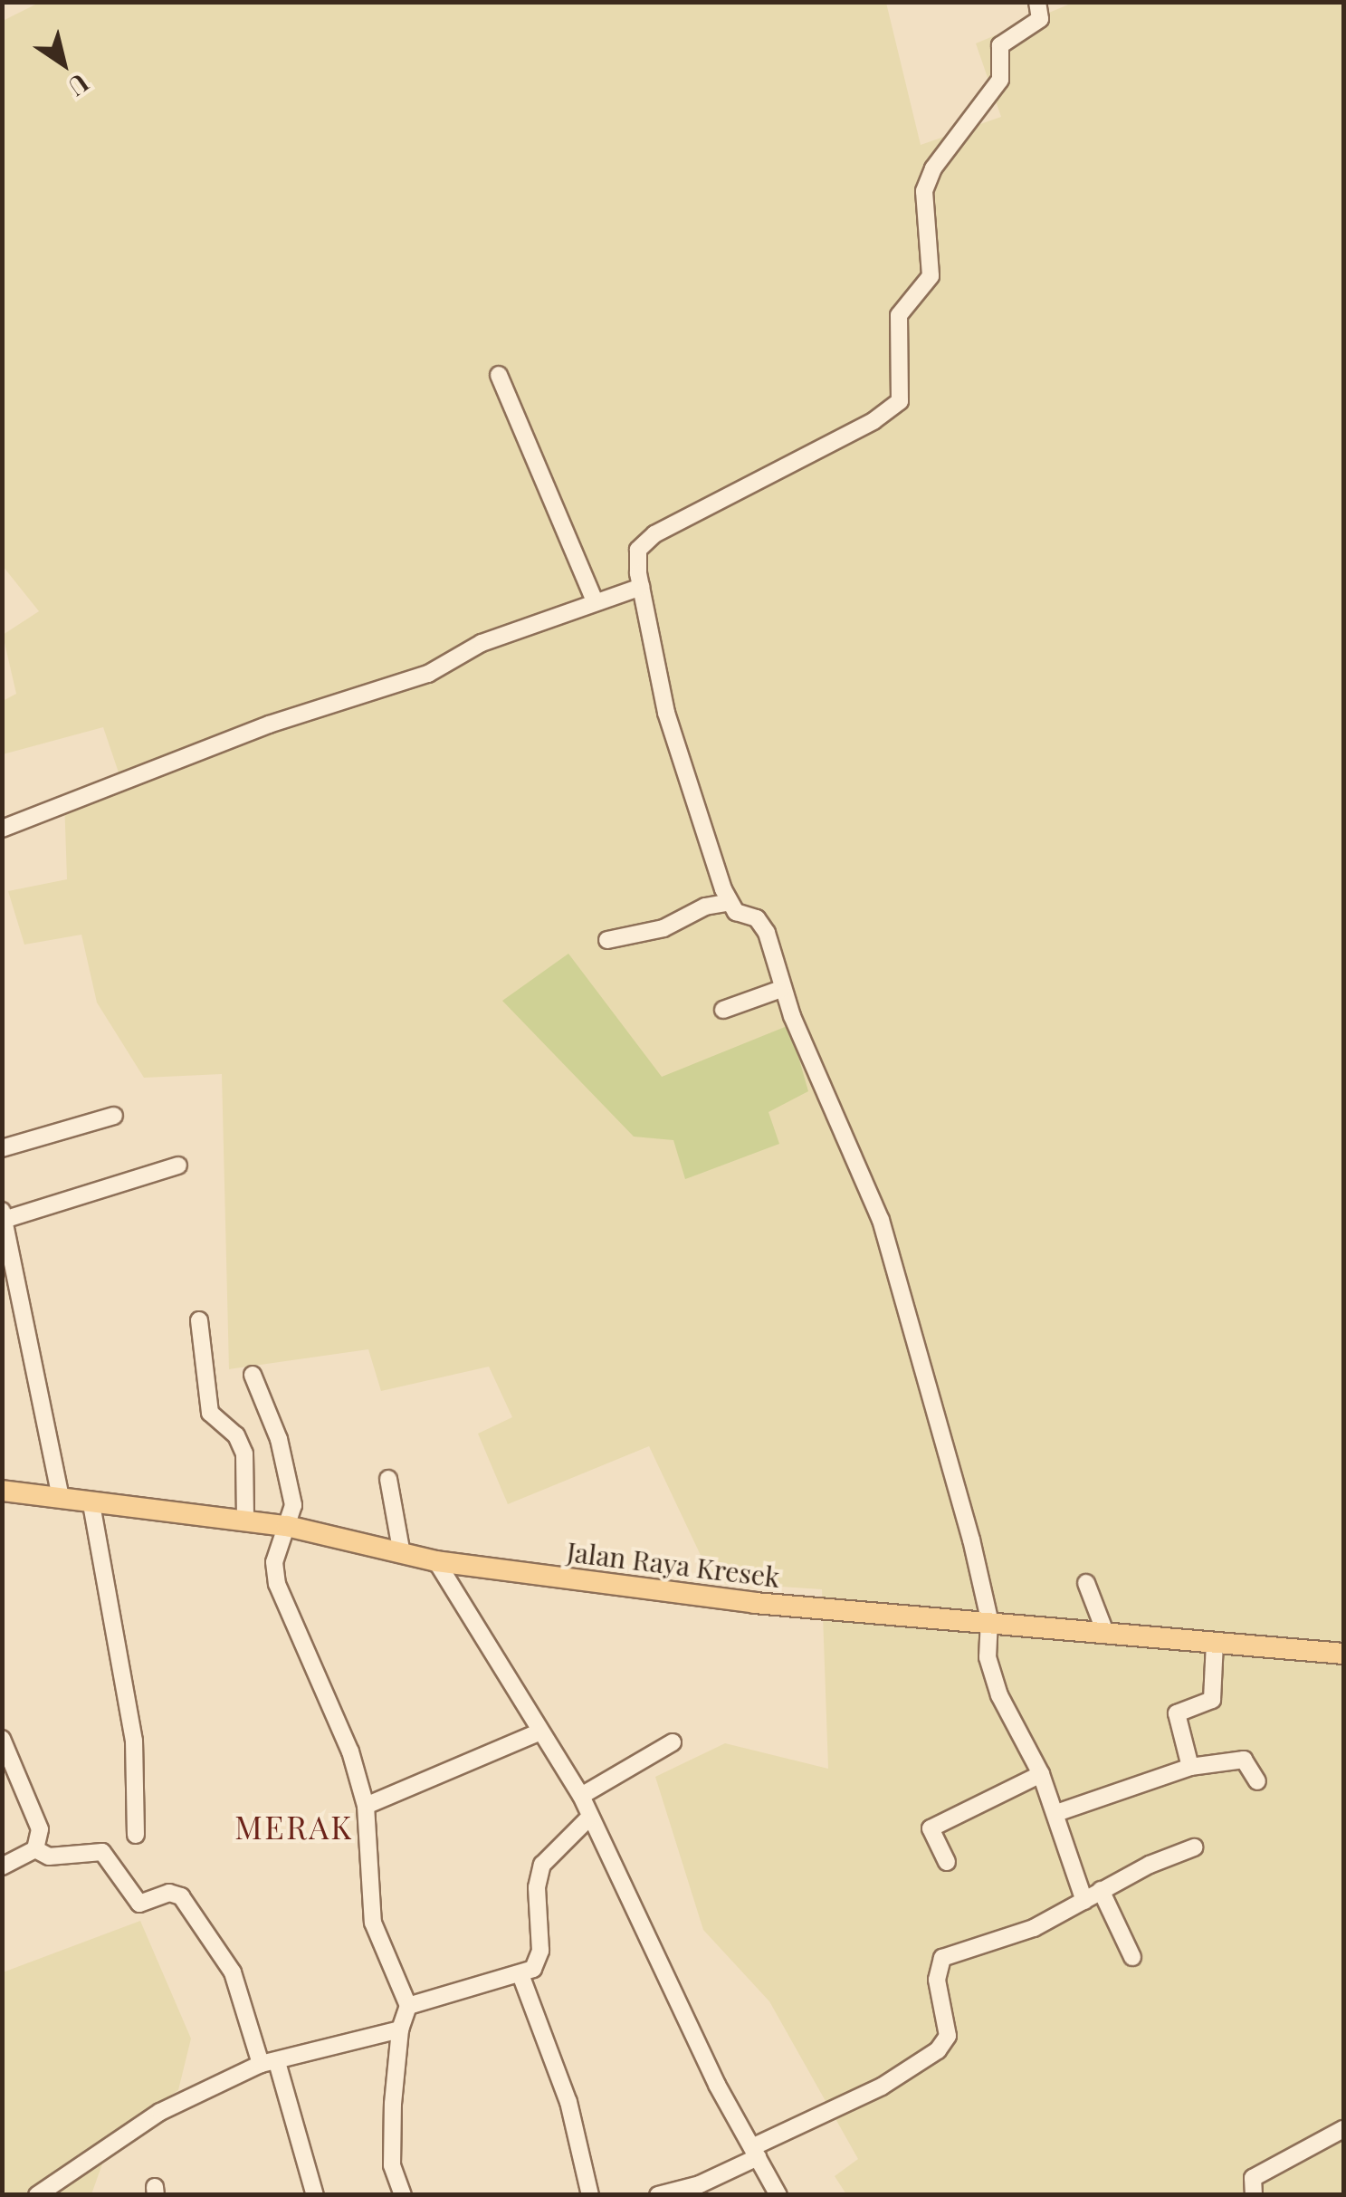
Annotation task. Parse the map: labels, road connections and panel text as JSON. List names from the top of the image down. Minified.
{"streets":{"main road":["Jalan Raya Kresek"]},"districts":["MERAK"],"north":"bottom right"}
